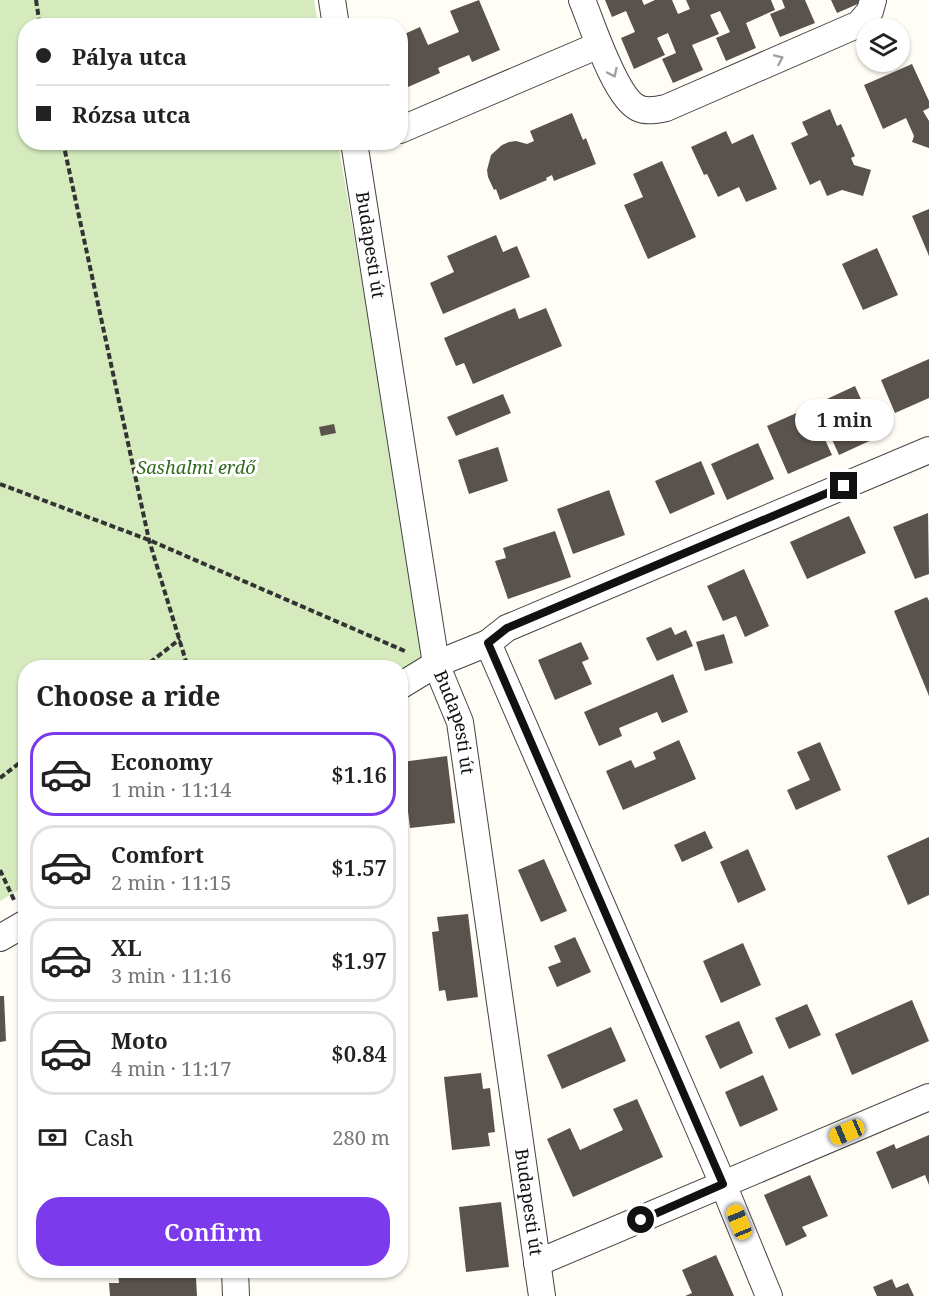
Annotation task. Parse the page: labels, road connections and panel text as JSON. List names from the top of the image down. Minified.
{"streets":{"street":["Budapesti út"]},"parks":["Sashalmi erdő"],"page":{"banner":["Pálya utca","Rózsa utca"],"bubble":"1 min","heading":"Choose a ride","list":[{"name":"Economy","note":"1 min · 11:14","value":"$1.16"},{"name":"Comfort","note":"2 min · 11:15","value":"$1.57"},{"name":"XL","note":"3 min · 11:16","value":"$1.97"},{"name":"Moto","note":"4 min · 11:17","value":"$0.84"}],"pay":["Cash","280 m"],"buttons":"Confirm"}}
